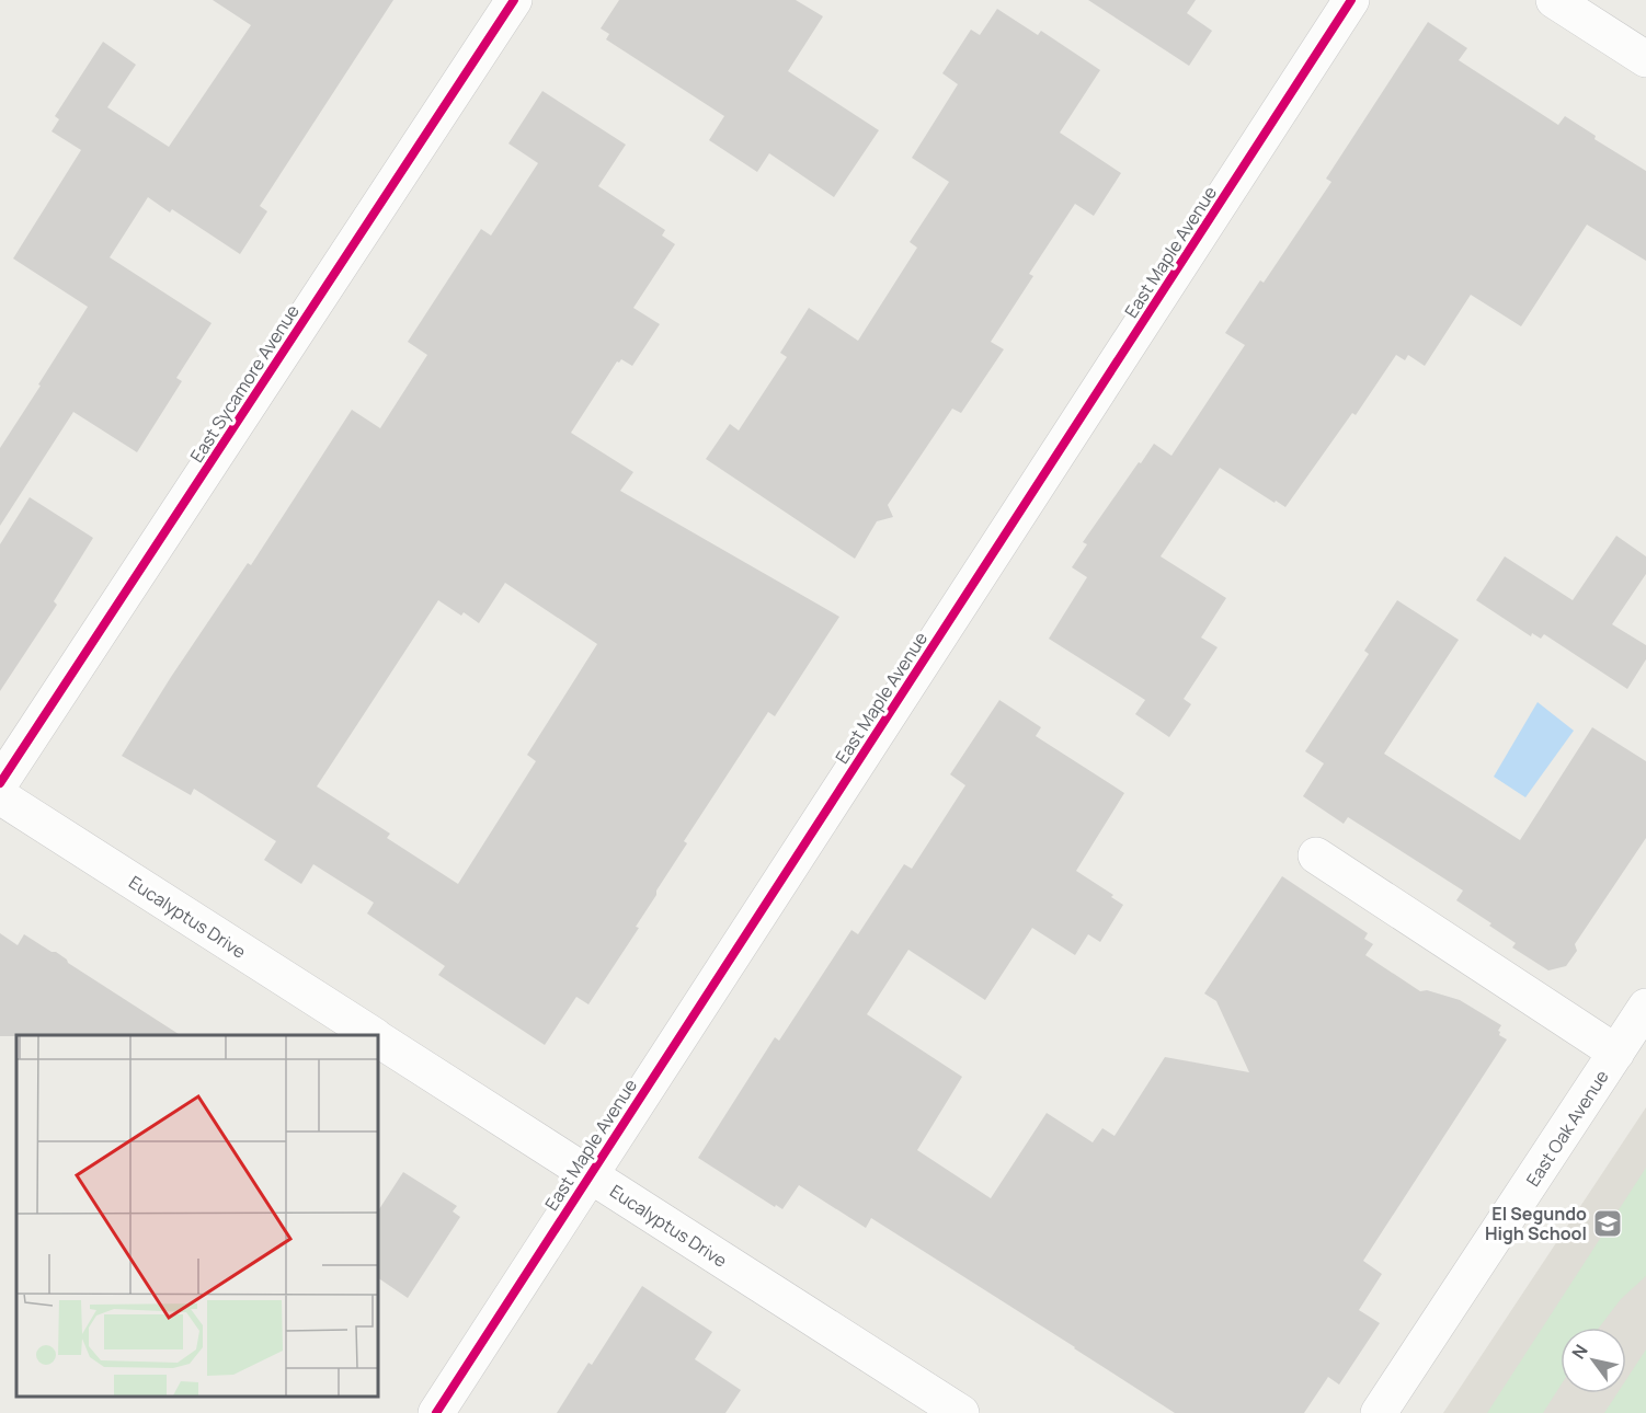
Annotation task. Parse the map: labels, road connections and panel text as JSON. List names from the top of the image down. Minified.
{"streets":{"street":["East Maple Avenue","East Sycamore Avenue","Eucalyptus Drive","East Oak Avenue"]},"crossings":[["East Maple Avenue","Eucalyptus Drive"]],"places":{"school or university":["El Segundo High School"]},"north":"top left"}
